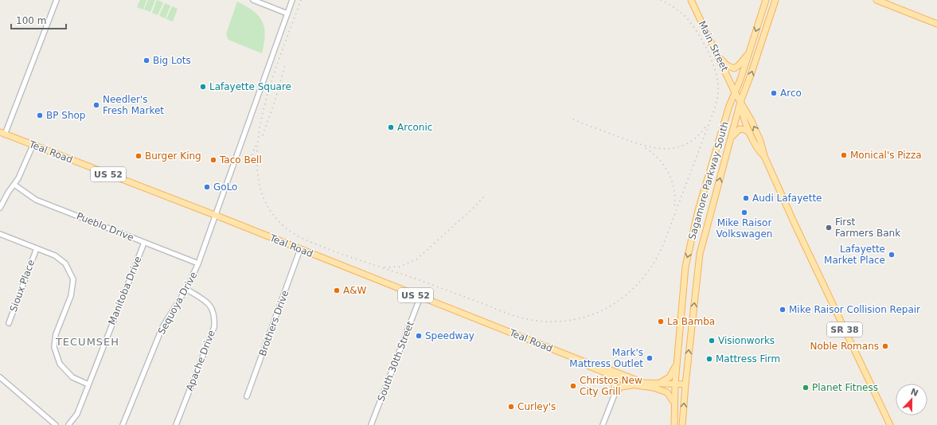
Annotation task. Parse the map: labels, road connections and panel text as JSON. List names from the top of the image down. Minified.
{"streets":{"main road":["Main Street","Teal Road","US 52","Sagamore Parkway South","SR 38"],"street":["Pueblo Drive","Sioux Place","Manitoba Drive","Sequoya Drive","Brothers Drive","Apache Drive","South 30th Street"]},"crossings":[["Main Street","Sagamore Parkway South"],["Main Street","SR 38"],["Teal Road","US 52"],["Teal Road","Sagamore Parkway South"],["Teal Road","Sequoya Drive"],["Teal Road","Brothers Drive"],["Teal Road","South 30th Street"],["US 52","Sagamore Parkway South"],["Sagamore Parkway South","SR 38"],["Pueblo Drive","Manitoba Drive"],["Pueblo Drive","Sequoya Drive"],["Sequoya Drive","Apache Drive"]],"districts":["TECUMSEH"],"places":["Big Lots","Lafayette Square","Arco","Needler's Fresh Market","BP Shop","Arconic","Monical's Pizza","Burger King","Taco Bell","GoLo","Audi Lafayette","Mike Raisor Volkswagen","First Farmers Bank","Lafayette Market Place","A&W","Mike Raisor Collision Repair","La Bamba","Speedway","Visionworks","Noble Romans","Mark's Mattress Outlet","Mattress Firm","Christos New City Grill","Planet Fitness","Curley's"],"scale_bar":"100 m","north":"top"}
